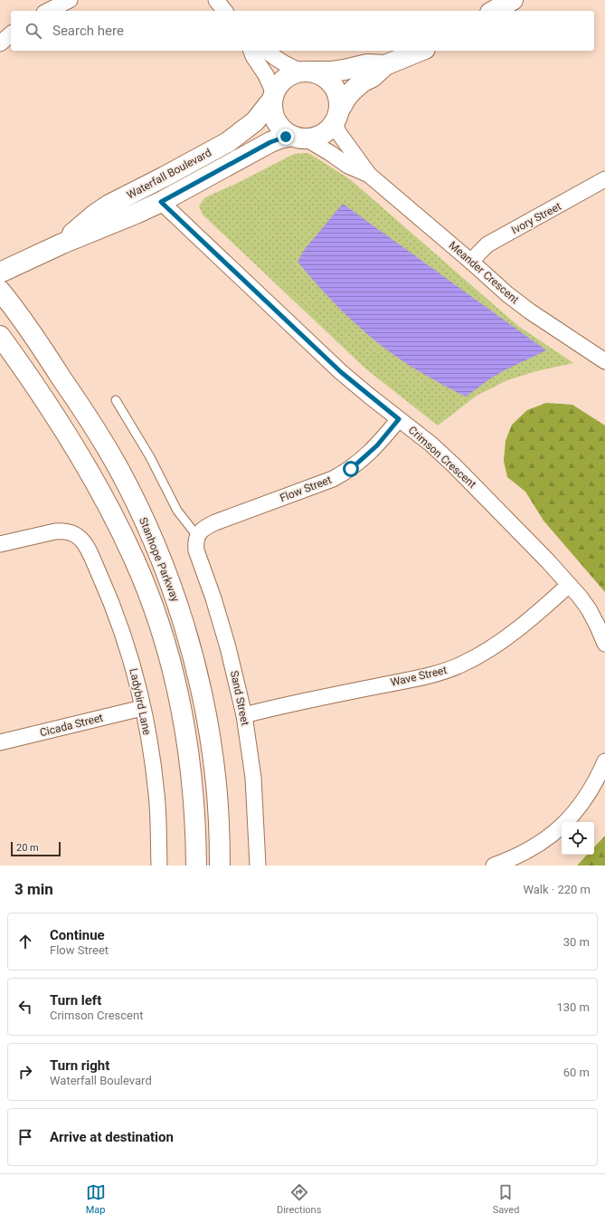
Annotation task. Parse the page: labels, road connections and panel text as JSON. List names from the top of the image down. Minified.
{"streets":{"main road":["Waterfall Boulevard","Stanhope Parkway"],"street":["Ivory Street","Meander Crescent","Crimson Crescent","Flow Street","Wave Street","Sand Street","Ladybird Lane","Cicada Street"]},"crossings":[["Waterfall Boulevard","Meander Crescent"],["Waterfall Boulevard","Crimson Crescent"],["Ivory Street","Meander Crescent"],["Crimson Crescent","Flow Street"],["Crimson Crescent","Wave Street"],["Flow Street","Sand Street"],["Wave Street","Sand Street"],["Ladybird Lane","Cicada Street"]],"scale_bar":"20 m","page":{"search":"Search here","scale":"20 m","heading":["3 min","Walk · 220 m"],"list":[["Continue","Flow Street","30 m"],["Turn left","Crimson Crescent","130 m"],["Turn right","Waterfall Boulevard","60 m"],"Arrive at destination"],"nav":["Map","Directions","Saved"]}}
